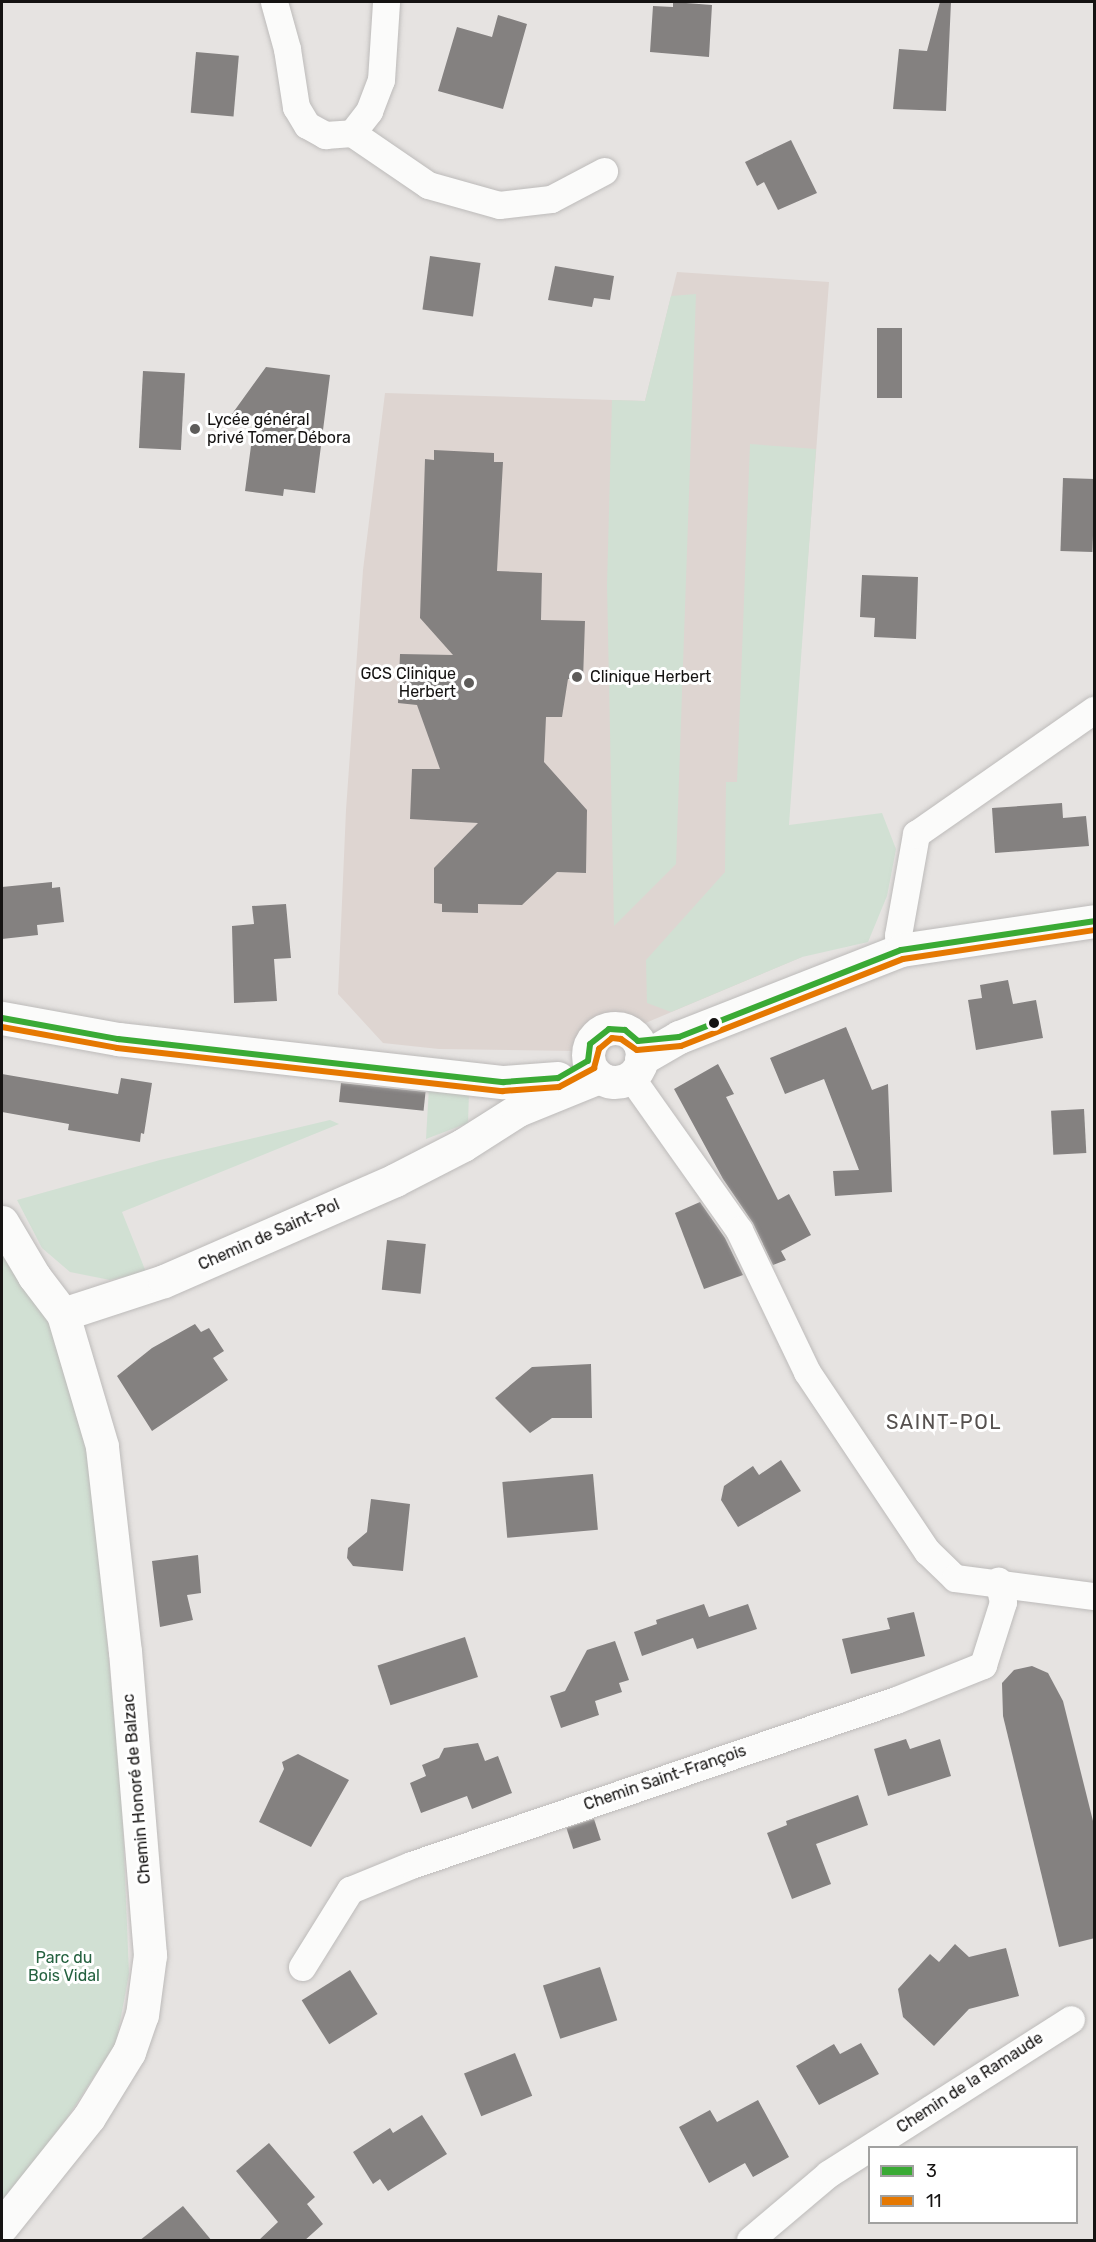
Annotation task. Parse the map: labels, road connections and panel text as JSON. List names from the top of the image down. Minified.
{"streets":{"main road":["Chemin de Saint-Pol","Chemin Honoré de Balzac"],"street":["Chemin Saint-François","Chemin de la Ramaude"]},"crossings":[["Chemin de Saint-Pol","Chemin Honoré de Balzac"]],"districts":["SAINT-POL"],"parks":["Parc du Bois Vidal"],"places":["Lycée général privé Tomer Débora","Clinique Herbert","GCS Clinique Herbert"],"lines":["transit line 3","transit line 11"],"legend":["3","11"]}
